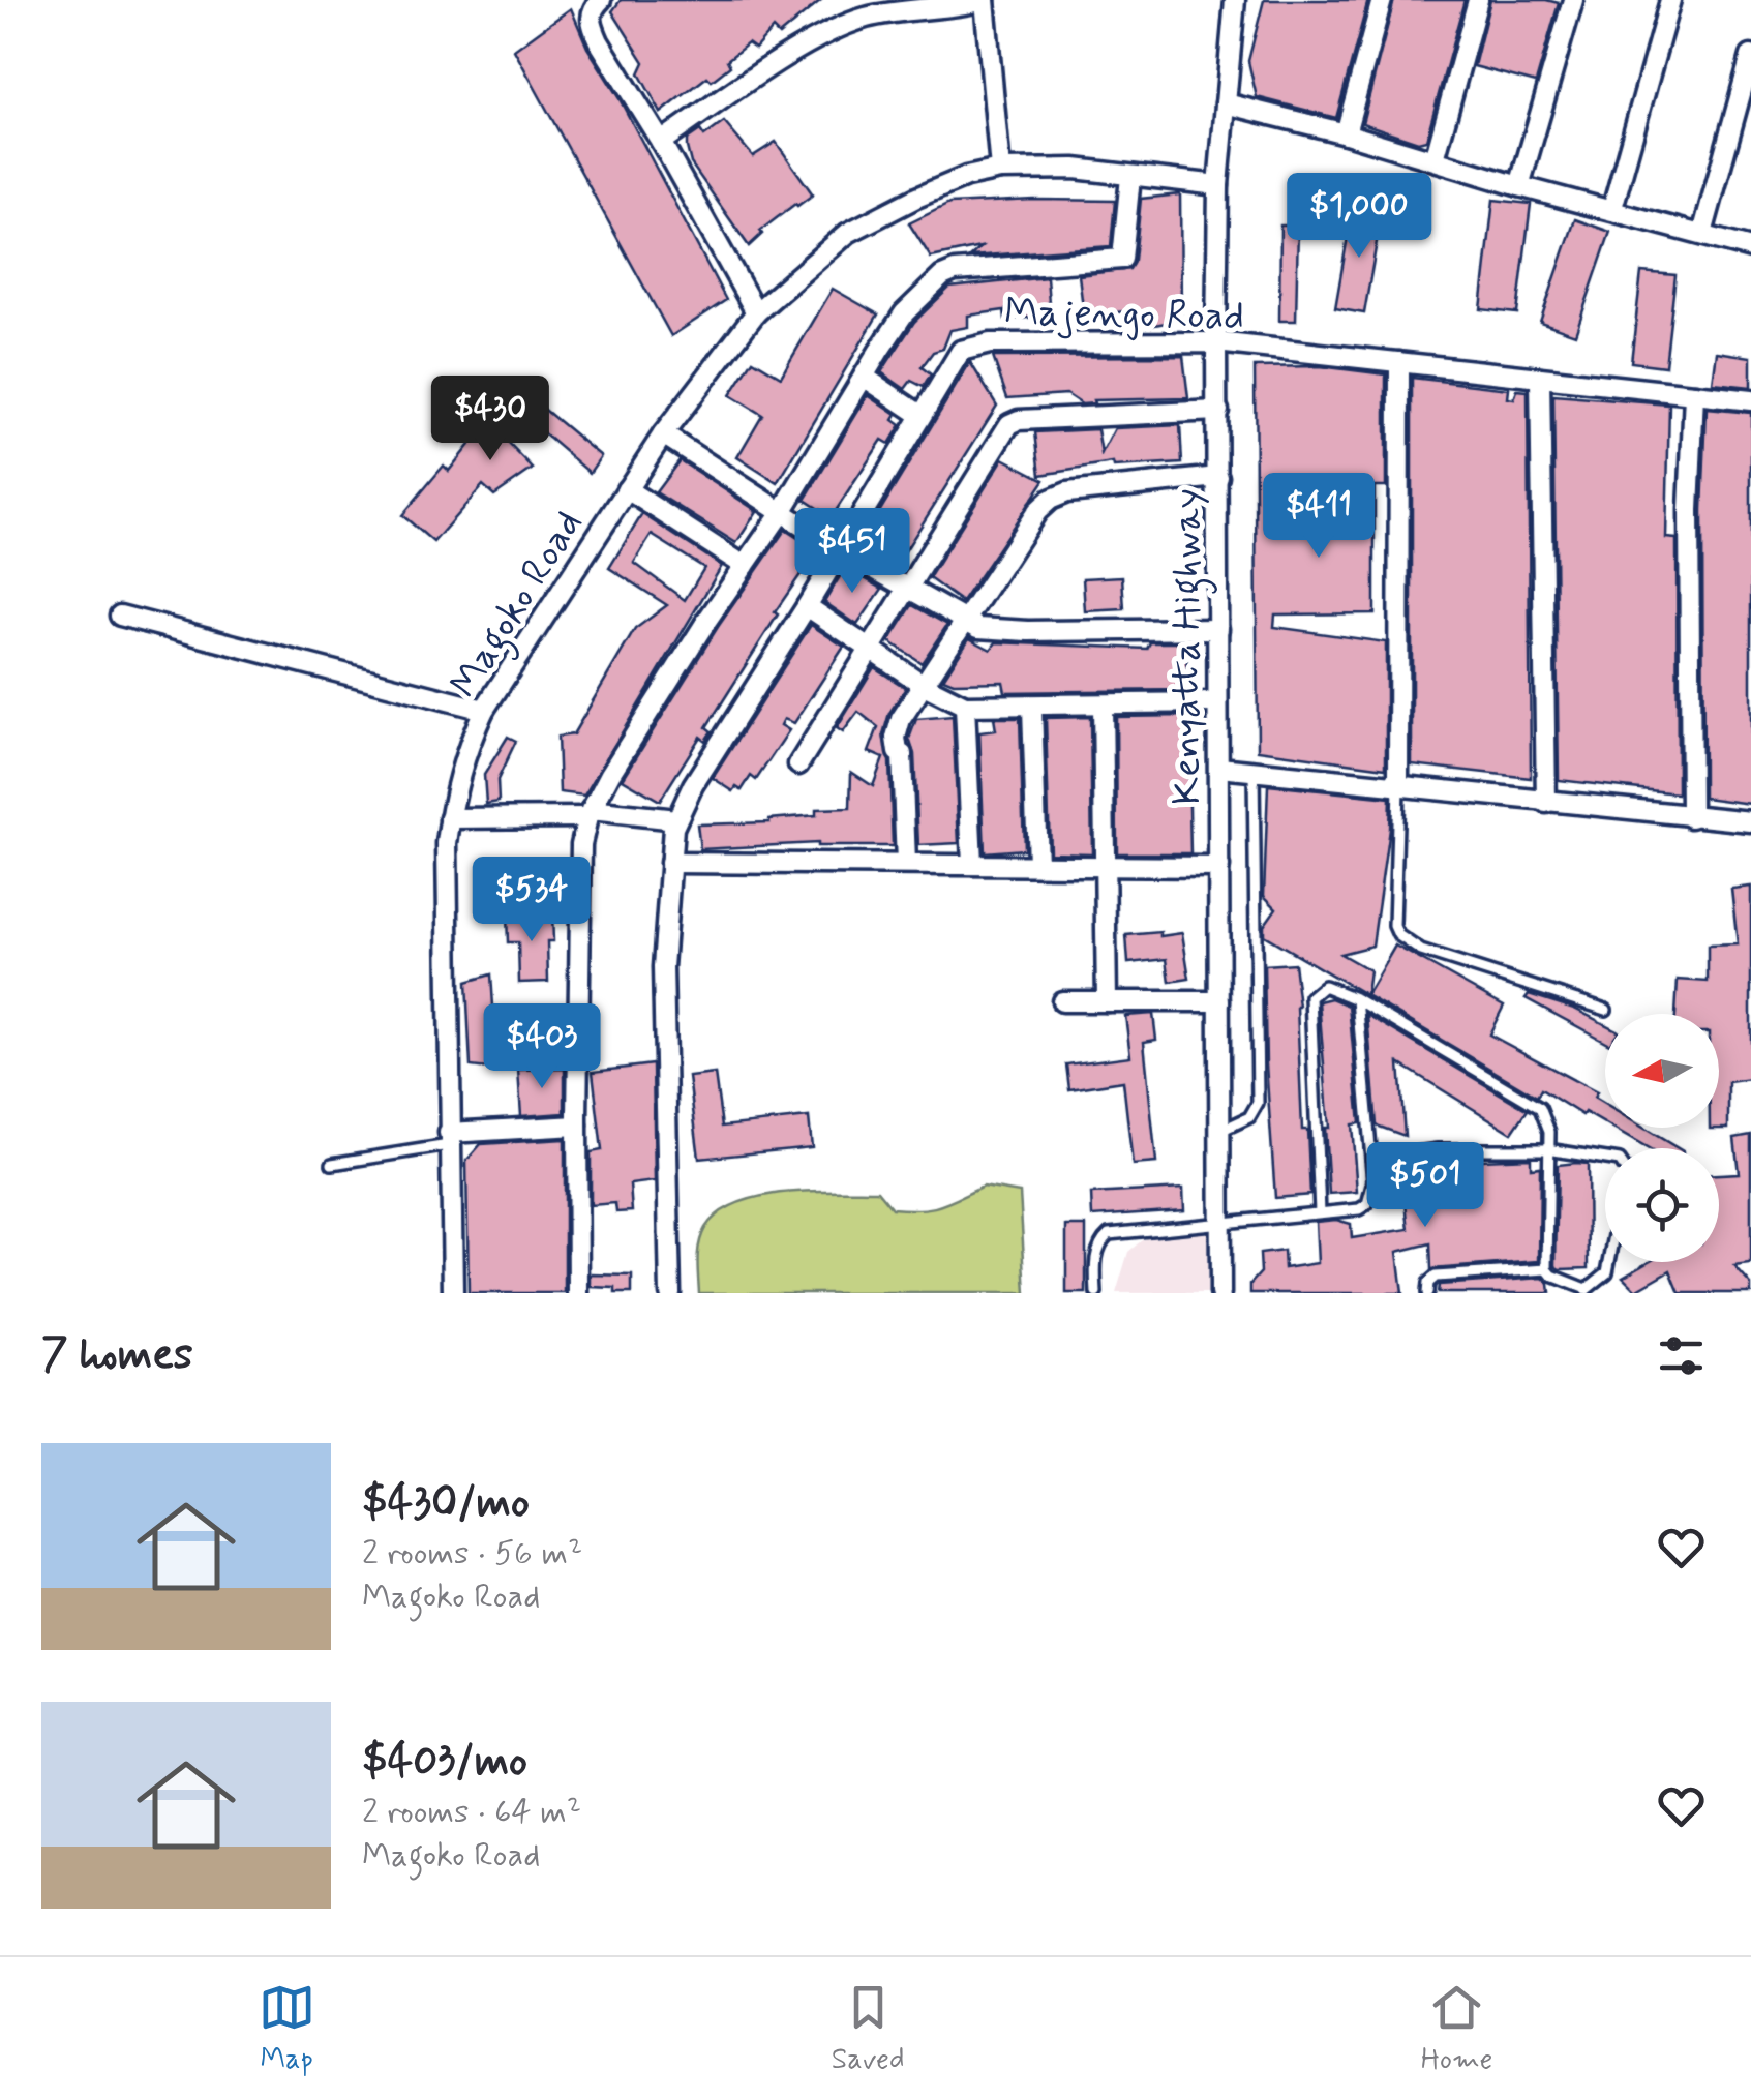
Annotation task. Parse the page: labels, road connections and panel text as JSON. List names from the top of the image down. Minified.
{"streets":{"street":["Majengo Road","Magoko Road","Kenyatta Highway"]},"crossings":[["Majengo Road","Kenyatta Highway"],["Magoko Road","Kenyatta Highway"]],"north":"left","page":{"price":["$1,000","$430","$411","$451","$534","$403","$501"],"heading":"7 homes","list":[{"name":"$430/mo","note":"2 rooms · 56 m² · Magoko Road"},{"name":"$403/mo","note":"2 rooms · 64 m² · Magoko Road"}],"tabs":["Map","Saved","Home"]}}
